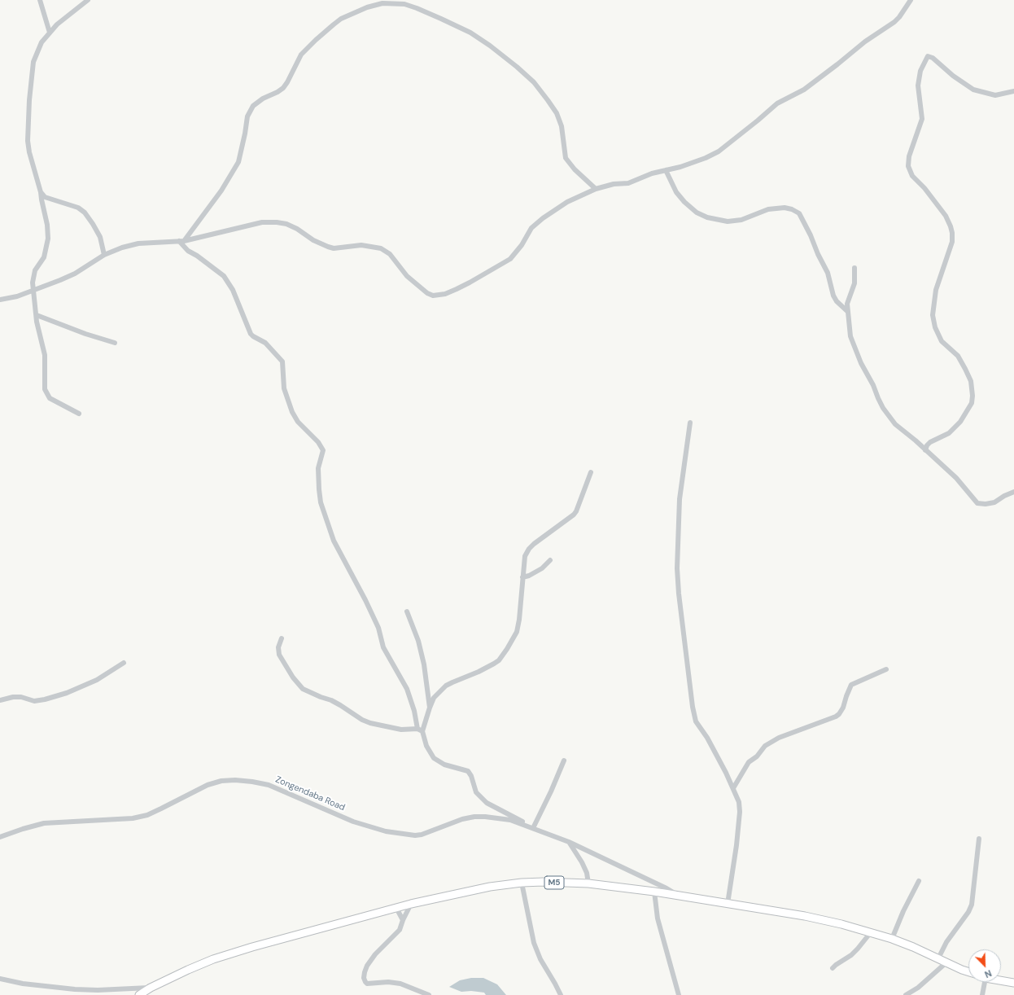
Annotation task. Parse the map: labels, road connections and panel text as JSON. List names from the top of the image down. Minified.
{"streets":{"highway":["M5"],"street":["Zongendaba Road"]},"crossings":[["Zongendaba Road","M5"]],"north":"bottom right"}
